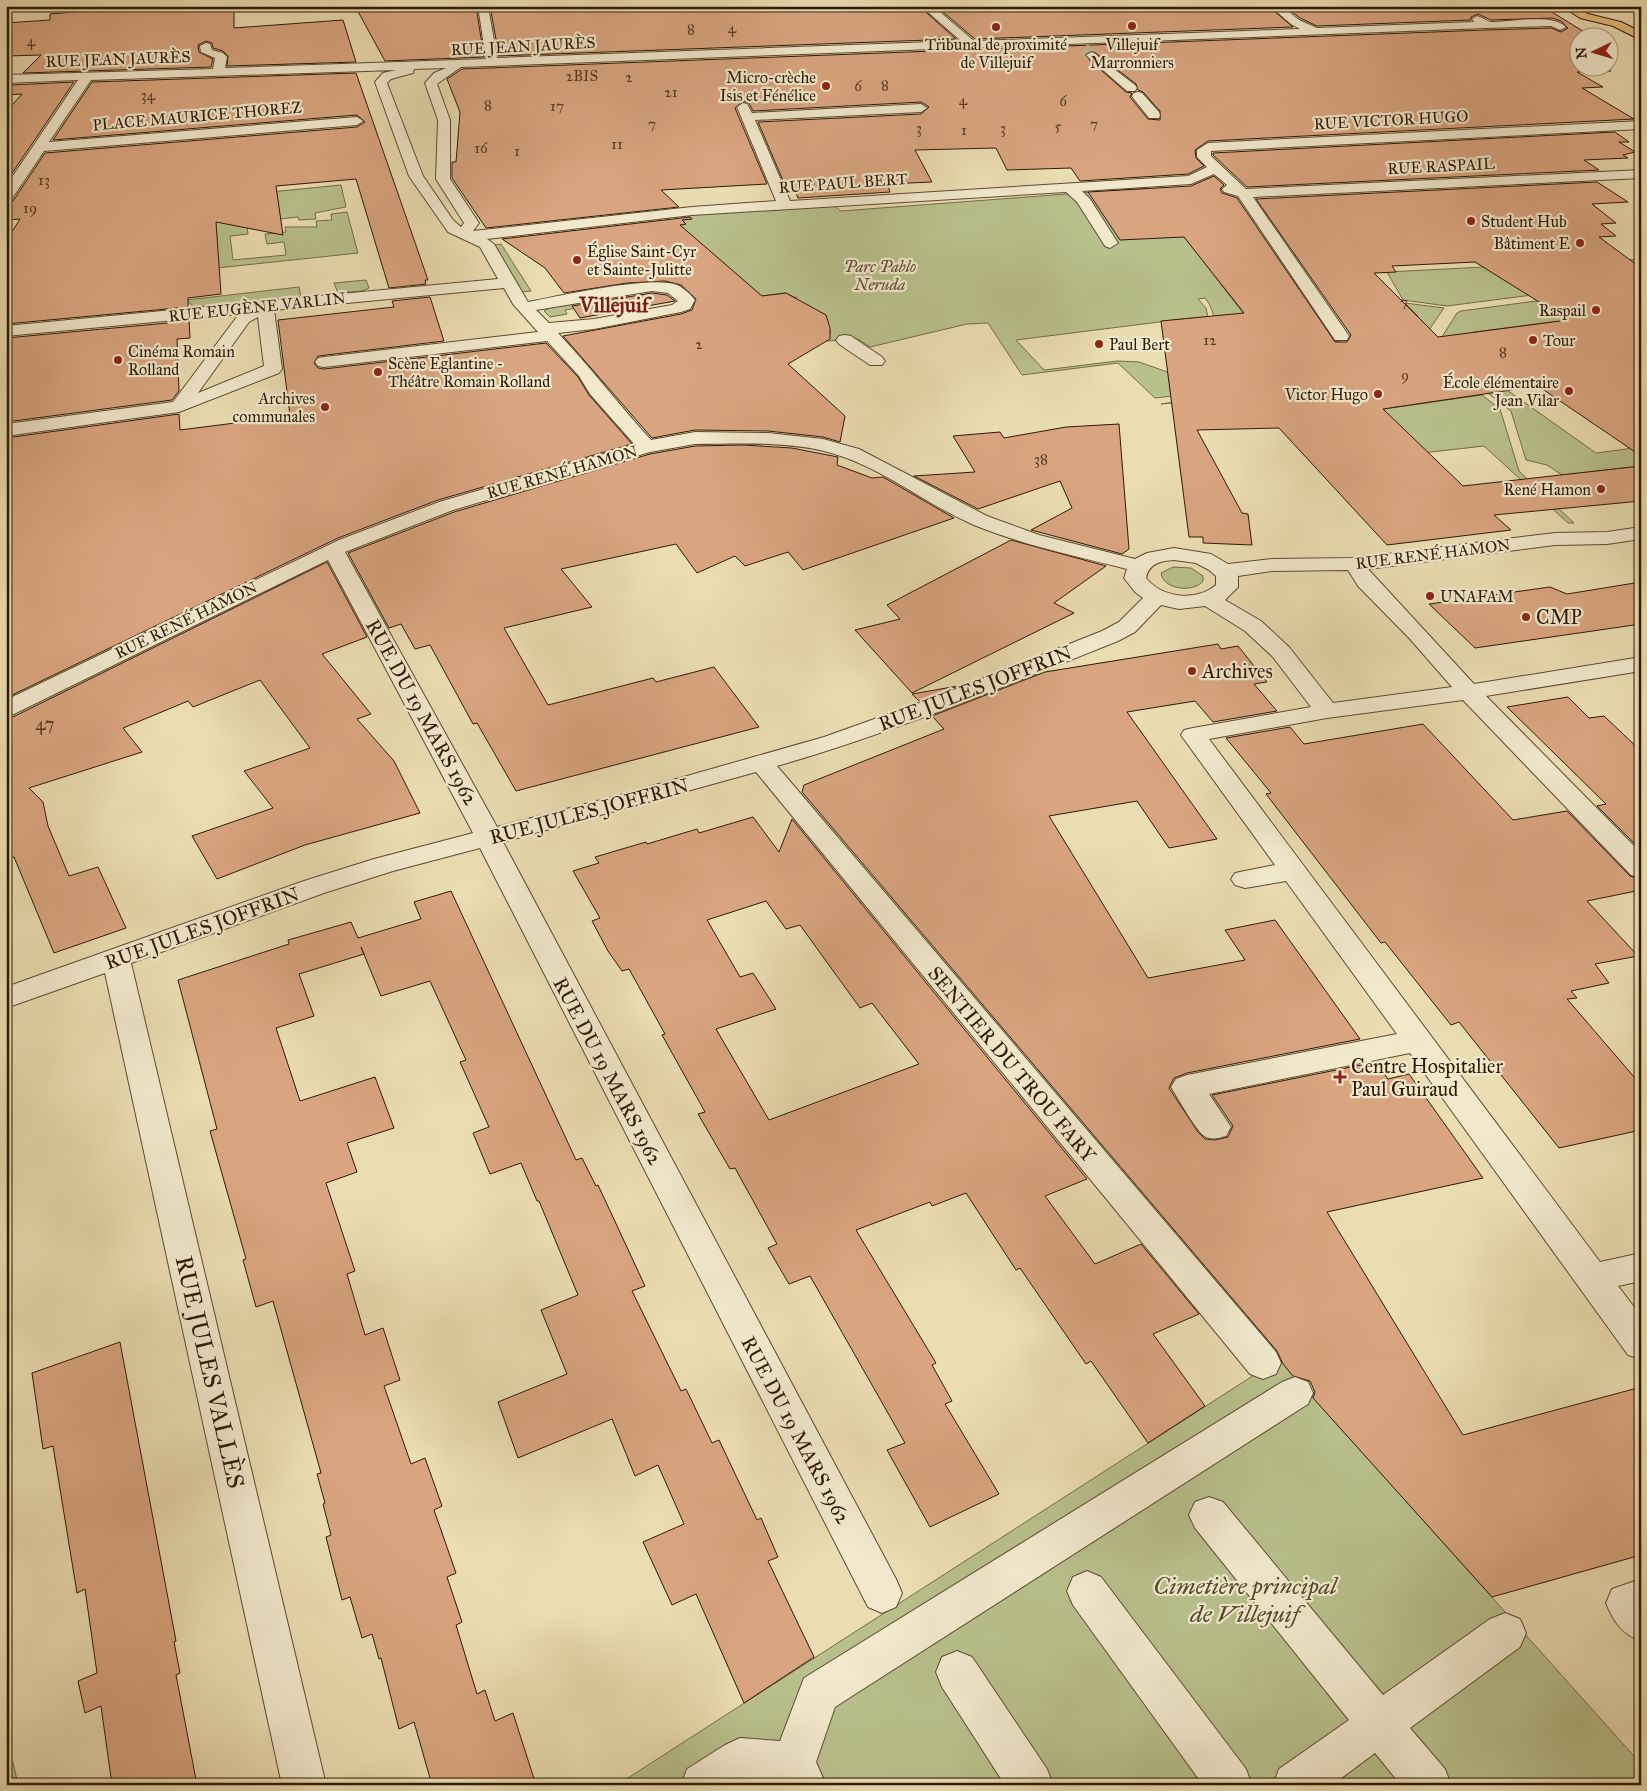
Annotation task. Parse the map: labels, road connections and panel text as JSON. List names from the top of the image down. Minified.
{"streets":{"street":["RUE JEAN JAURÈS","PLACE MAURICE THOREZ","RUE VICTOR HUGO","RUE RASPAIL","RUE PAUL BERT","RUE EUGÈNE VARLIN","RUE RENÉ HAMON","RUE JULES JOFFRIN","RUE DU 19 MARS 1962","SENTIER DU TROU FARY","RUE JULES VALLÈS"]},"crossings":[["RUE VICTOR HUGO","RUE RASPAIL"],["RUE VICTOR HUGO","RUE PAUL BERT"],["RUE RASPAIL","RUE PAUL BERT"],["RUE RENÉ HAMON","RUE DU 19 MARS 1962"],["RUE JULES JOFFRIN","RUE DU 19 MARS 1962"],["RUE JULES JOFFRIN","SENTIER DU TROU FARY"],["RUE JULES JOFFRIN","RUE JULES VALLÈS"]],"districts":["Villejuif"],"parks":["Parc Pablo Neruda","Cimetière principal de Villejuif"],"places":{"other":["Villejuif Marronniers","Tribunal de proximité de Villejuif","Micro-crèche Isis et Fénélice","Student Hub","Bâtiment E","Église Saint-Cyr et Sainte-Julitte","Raspail","Tour","Paul Bert","Cinéma Romain Rolland","Scène Eglantine - Théâtre Romain Rolland","École élémentaire Jean Vilar","Victor Hugo","Archives communales","René Hamon","UNAFAM","CMP","Archives"],"health":["Centre Hospitalier Paul Guiraud"]},"house_numbers":["4","8","4","2BIS","2","8","6","21","34","4","6","8","17","7","7","5","3","3","1","11","16","1","13","19","7","12","2","8","9","38","47"],"north":"left"}
